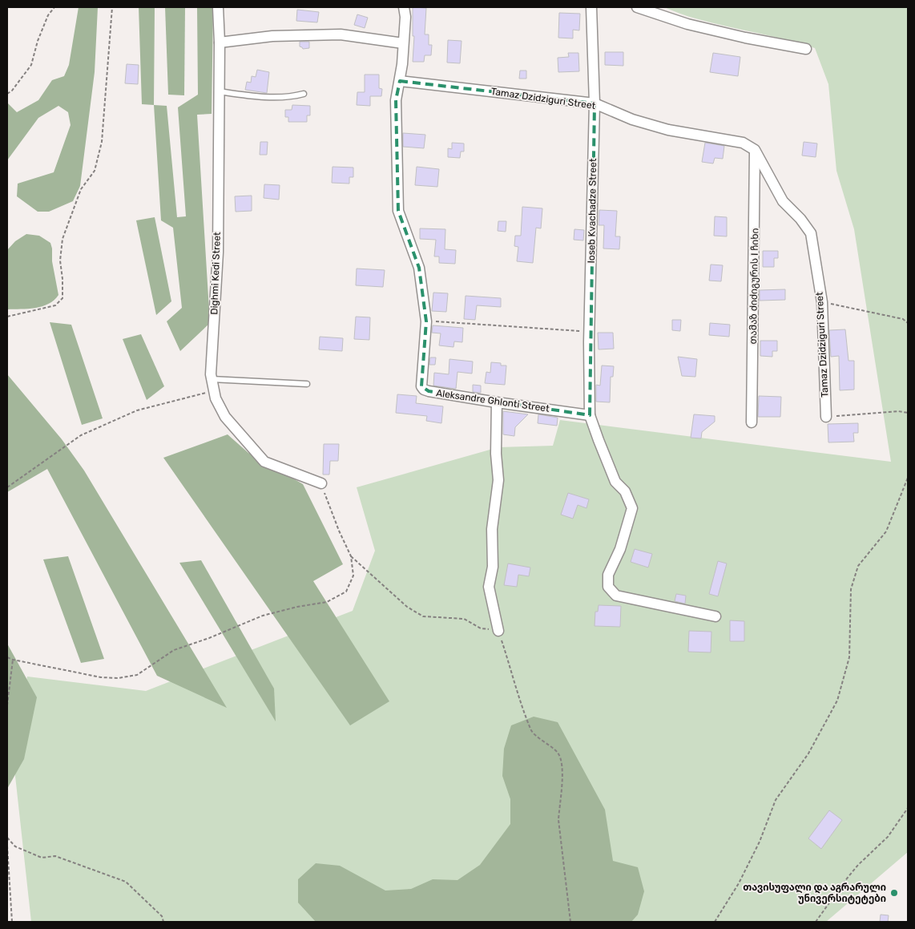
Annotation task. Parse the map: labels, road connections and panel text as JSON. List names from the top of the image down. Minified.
{"streets":{"street":["Tamaz Dzidziguri Street","Ioseb Kvachadze Street","Dighmi Kedi Street","თამაზ ძიძიგურის I ჩიხი","Aleksandre Ghlonti Street"]},"crossings":[["Tamaz Dzidziguri Street","Ioseb Kvachadze Street"],["Tamaz Dzidziguri Street","თამაზ ძიძიგურის I ჩიხი"],["Tamaz Dzidziguri Street","Aleksandre Ghlonti Street"],["Ioseb Kvachadze Street","Aleksandre Ghlonti Street"]],"places":["თავისუფალი და აგრარული უნივერსიტეტები"]}
